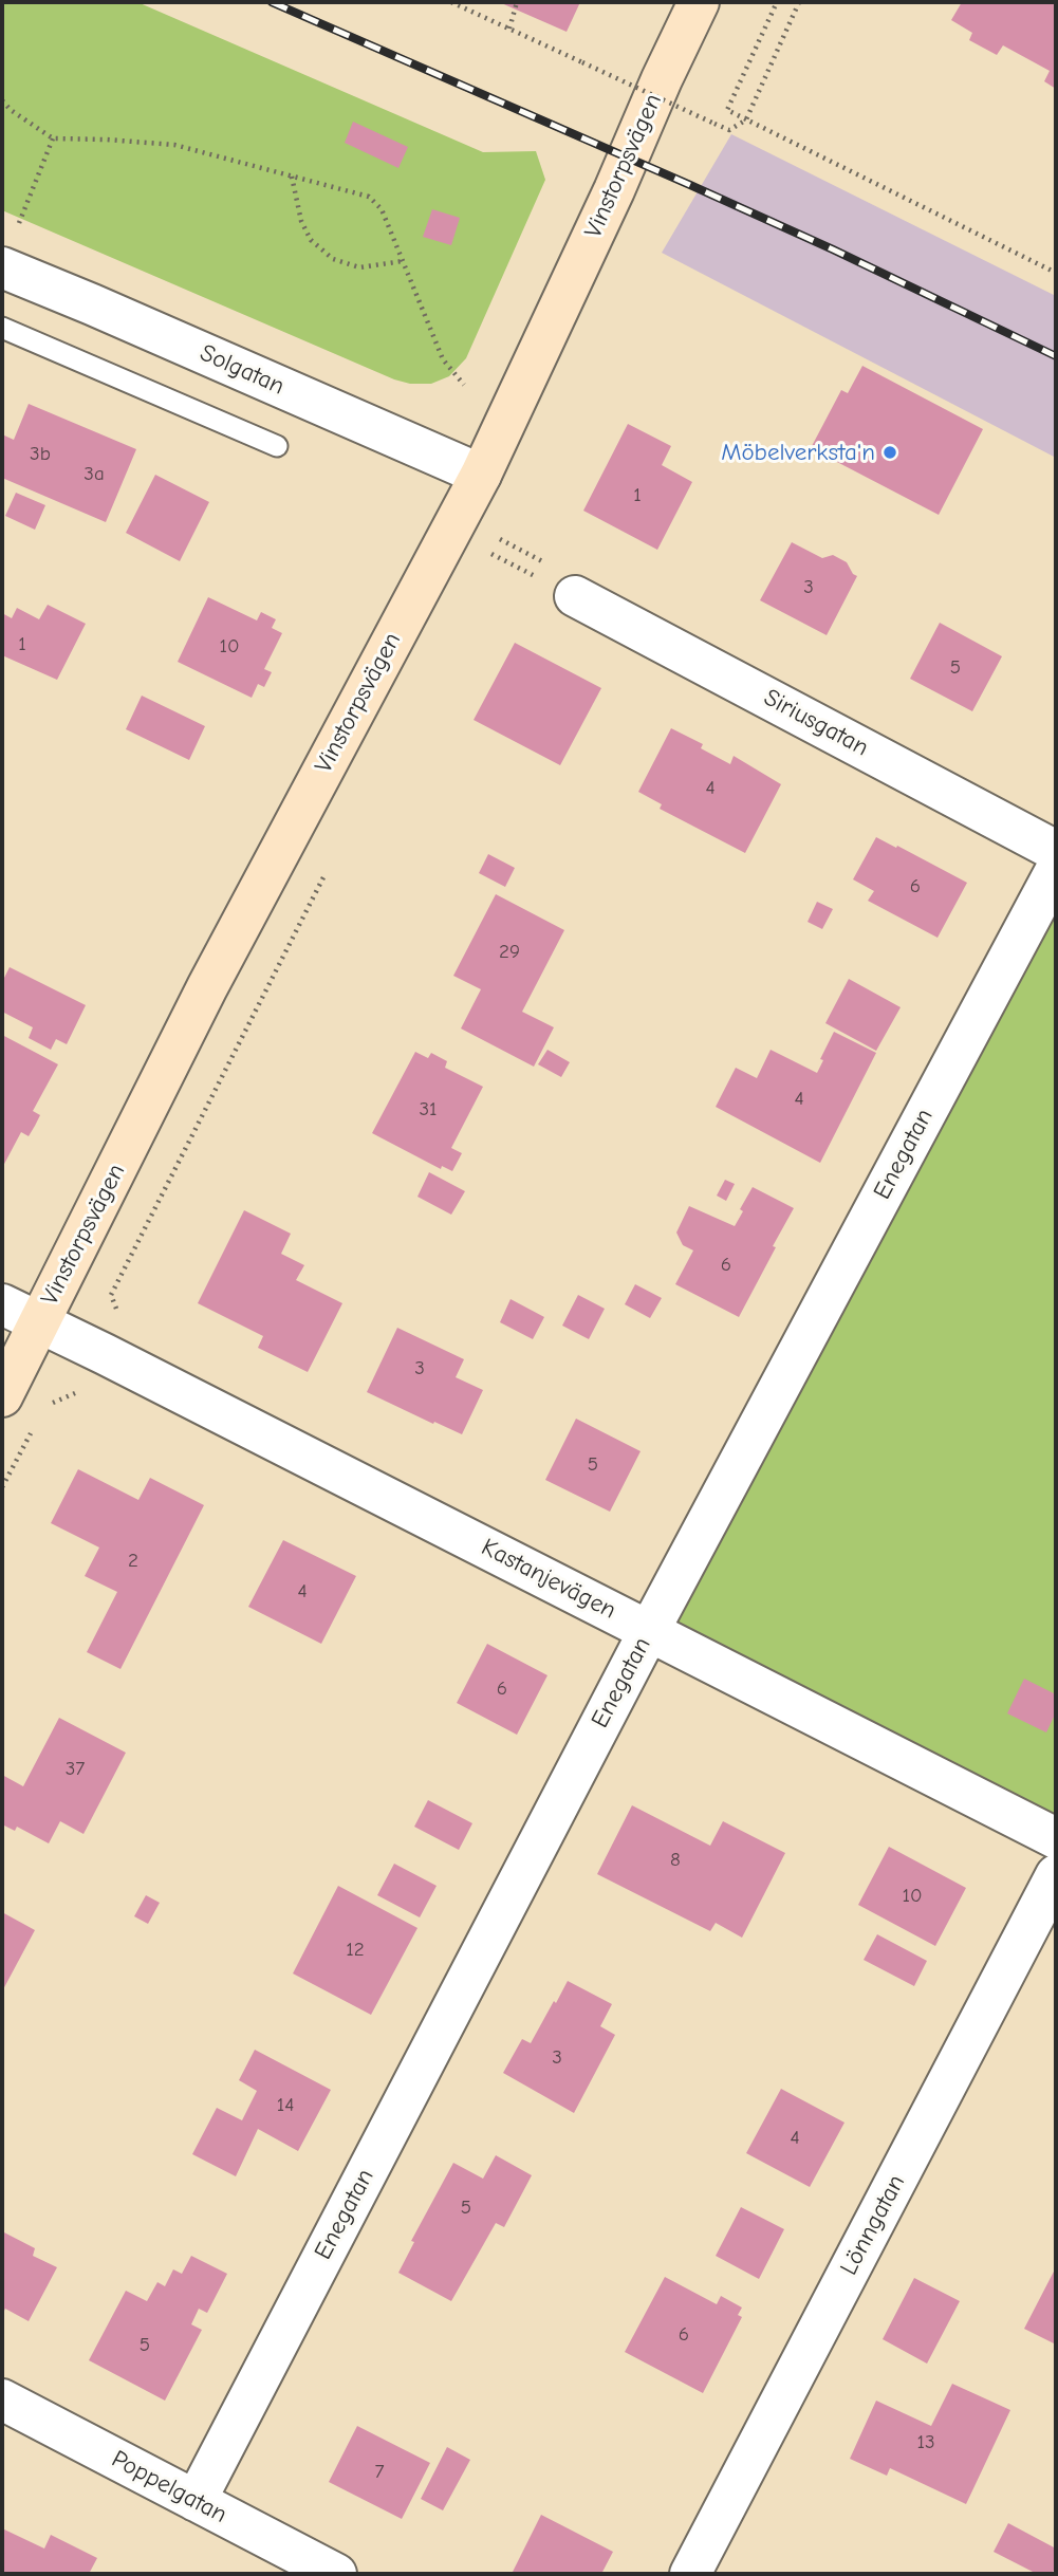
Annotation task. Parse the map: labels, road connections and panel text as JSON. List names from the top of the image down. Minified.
{"streets":{"street":["Vinstorpsvägen","Solgatan","Siriusgatan","Enegatan","Kastanjevägen","Lönngatan","Poppelgatan"]},"crossings":[["Vinstorpsvägen","Solgatan"],["Vinstorpsvägen","Kastanjevägen"],["Enegatan","Kastanjevägen"],["Enegatan","Poppelgatan"]],"places":["Möbelverksta'n"],"house_numbers":["3b","3a","1","3","1","10","5","4","6","29","4","31","6","3","5","2","4","6","37","8","10","12","3","14","4","5","6","5","13","7"]}
